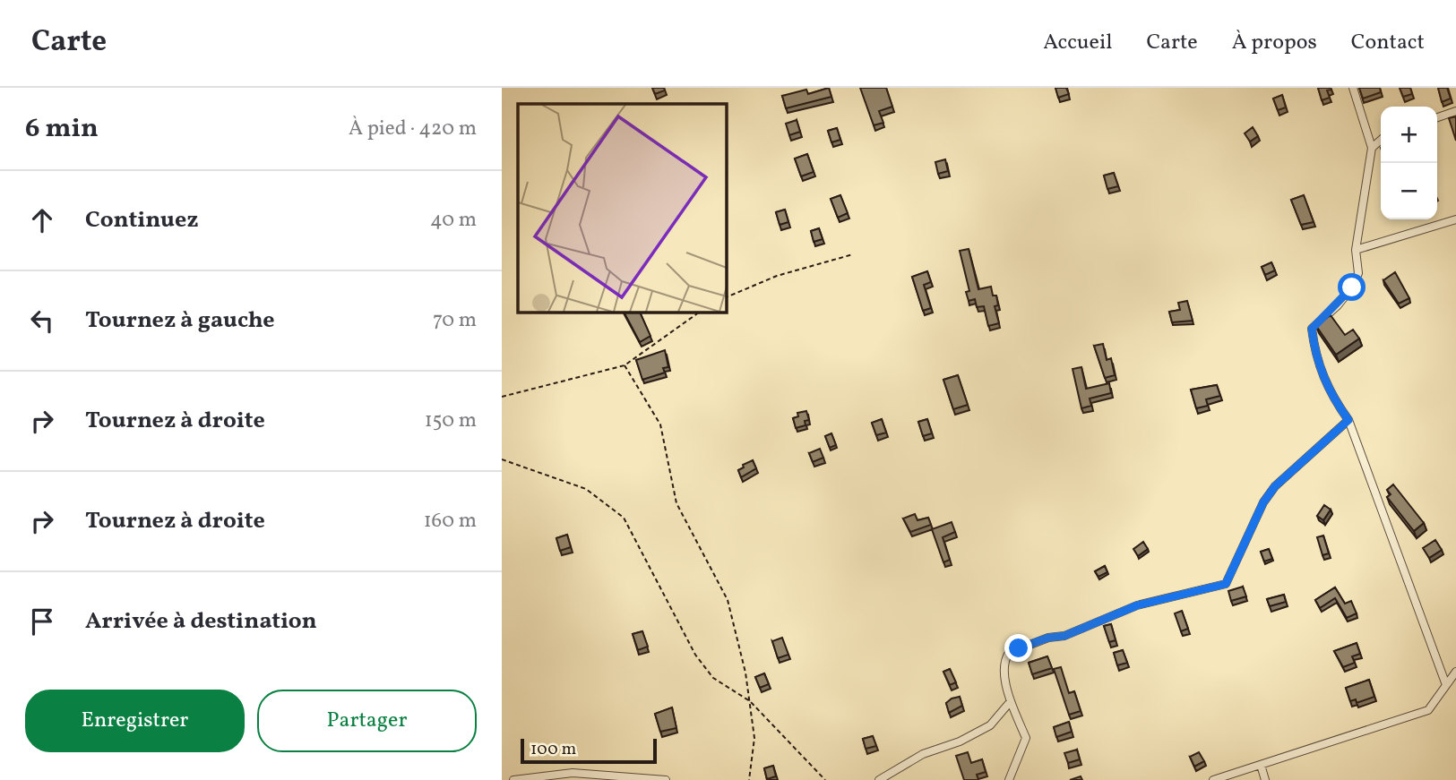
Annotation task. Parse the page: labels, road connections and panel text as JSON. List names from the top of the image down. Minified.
{"scale_bar":"100 m","page":{"header":"Carte","nav":["Accueil","Carte","À propos","Contact"],"heading":["6 min","À pied · 420 m"],"map_buttons":["+","−"],"list":[["Continuez","40 m"],["Tournez à gauche","70 m"],["Tournez à droite","150 m"],["Tournez à droite","160 m"],"Arrivée à destination"],"buttons":["Enregistrer","Partager"],"scale":"100 m"}}
